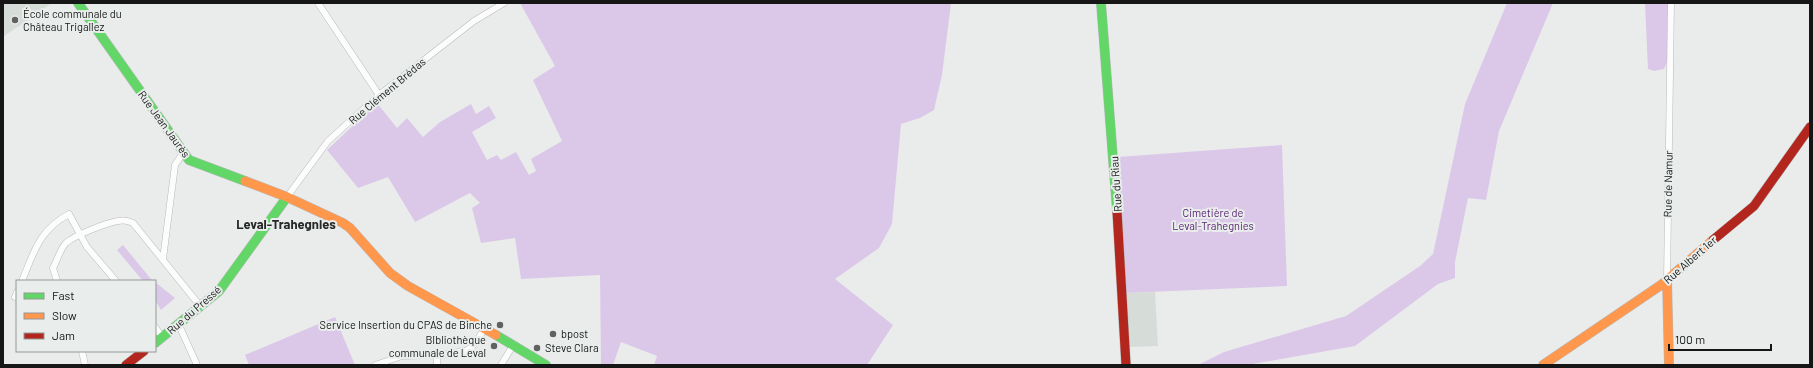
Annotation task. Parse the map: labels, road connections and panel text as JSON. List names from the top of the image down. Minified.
{"streets":{"street":["Rue Clément Brédas","Rue Jean Jaurès","Rue du Riau","Rue de Namur","Rue Albert 1er","Rue du Pressé"]},"crossings":[["Rue Clément Brédas","Rue Jean Jaurès"],["Rue Clément Brédas","Rue du Pressé"],["Rue Jean Jaurès","Rue du Pressé"],["Rue de Namur","Rue Albert 1er"]],"districts":["Leval-Trahegnies"],"parks":["Cimetière de Leval-Trahegnies"],"places":["École communale du Château Trigallez","Service Insertion du CPAS de Binche","bpost","BIbliothèque communale de Leval","Steve Clara"],"legend":["Fast","Slow","Jam"],"scale_bar":"100 m"}
